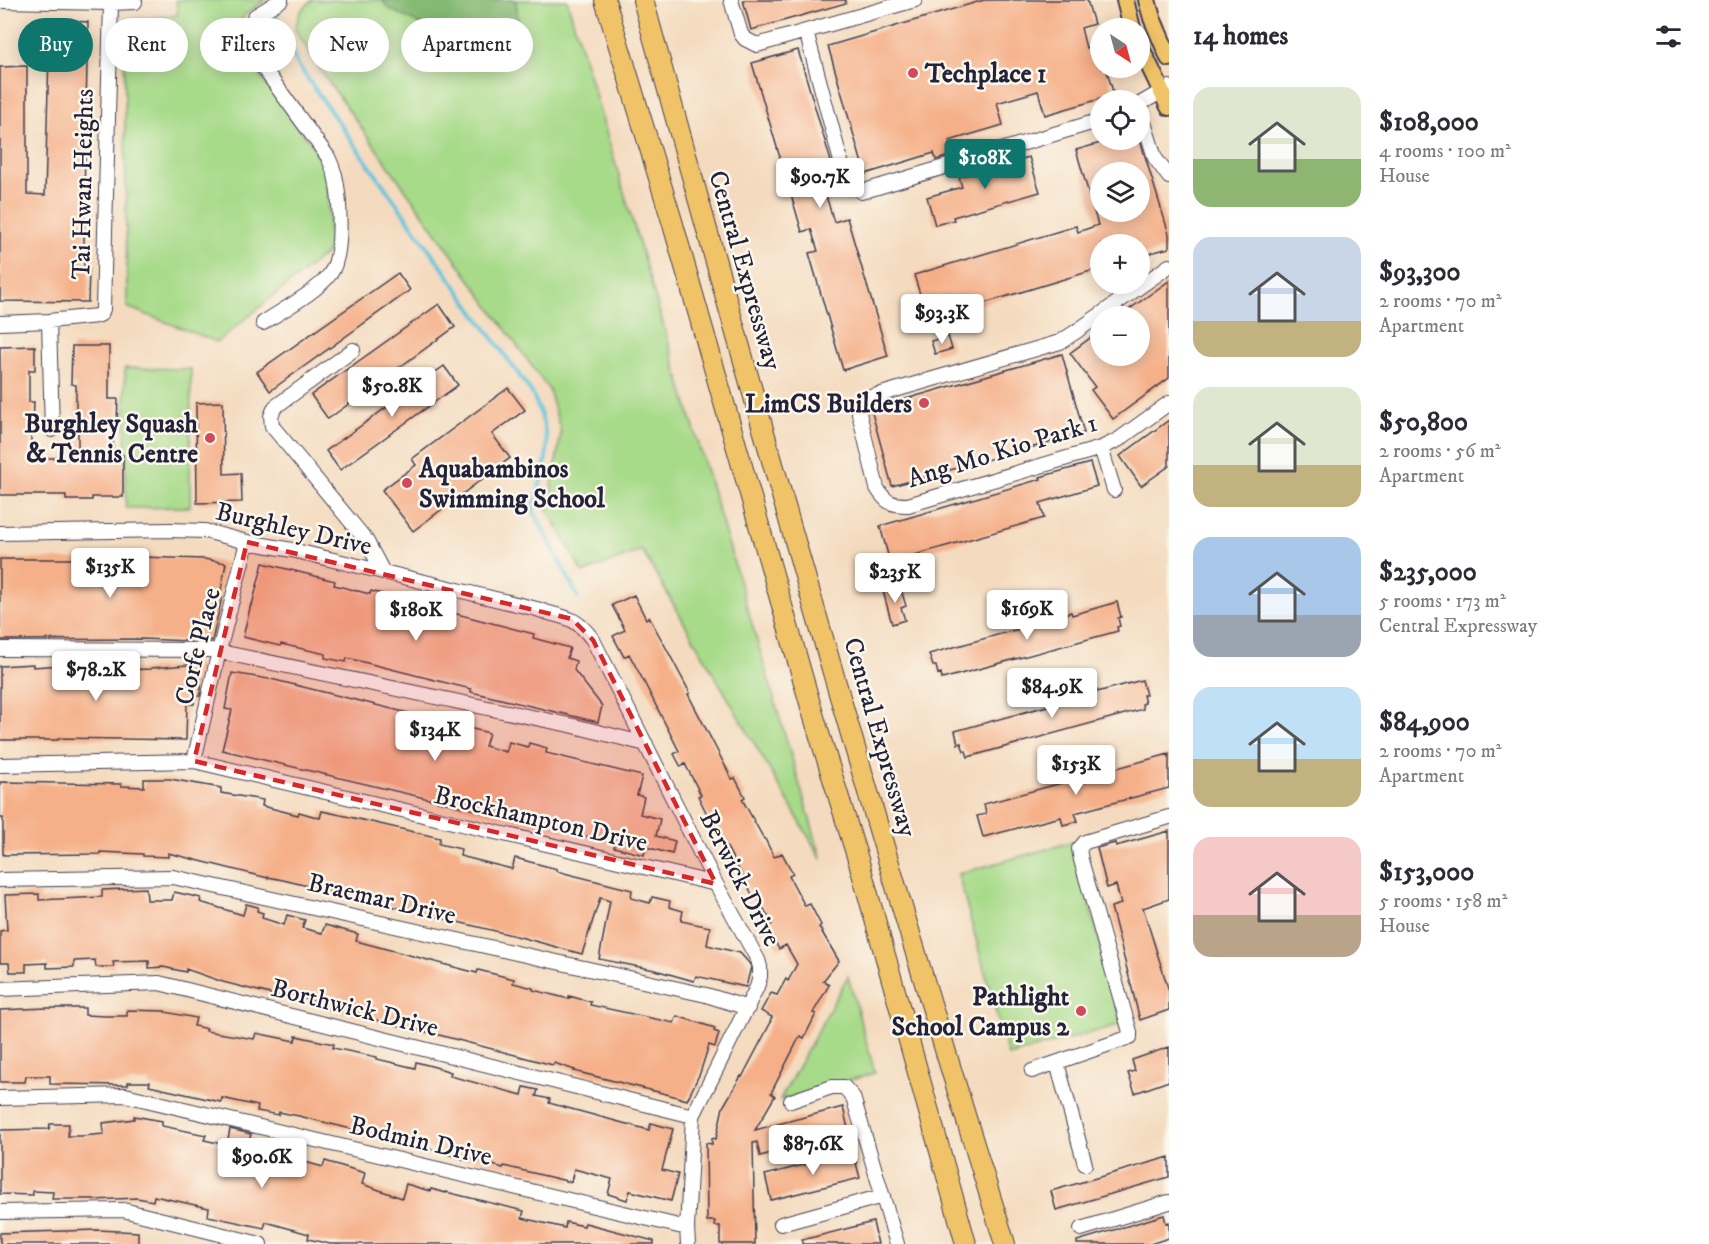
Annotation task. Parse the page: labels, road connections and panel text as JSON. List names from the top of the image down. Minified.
{"streets":{"highway":["Central Expressway"],"street":["Tai Hwan Heights","Ang Mo Kio Park 1","Burghley Drive","Corfe Place","Brockhampton Drive","Berwick Drive","Braemar Drive","Borthwick Drive","Bodmin Drive"]},"crossings":[["Burghley Drive","Corfe Place"],["Burghley Drive","Berwick Drive"],["Corfe Place","Brockhampton Drive"],["Brockhampton Drive","Berwick Drive"],["Berwick Drive","Braemar Drive"],["Berwick Drive","Borthwick Drive"],["Berwick Drive","Bodmin Drive"]],"places":["Techplace 1","LimCS Builders","Burghley Squash & Tennis Centre","Aquabambinos Swimming School","Pathlight School Campus 2"],"north":"bottom right","page":{"heading":"14 homes","map_buttons":["+","−"],"chip":["Buy","Rent","Filters","New","Apartment"],"list":[{"name":"$108,000","note":"4 rooms · 100 m² · House"},{"name":"$93,300","note":"2 rooms · 70 m² · Apartment"},{"name":"$50,800","note":"2 rooms · 56 m² · Apartment"},{"name":"$235,000","note":"5 rooms · 173 m² · Central Expressway"},{"name":"$84,900","note":"2 rooms · 70 m² · Apartment"},{"name":"$153,000","note":"5 rooms · 158 m² · House"}],"price":["$108K","$90.7K","$93.3K","$50.8K","$135K","$235K","$169K","$180K","$78.2K","$84.9K","$134K","$153K","$87.6K","$90.6K"]}}
